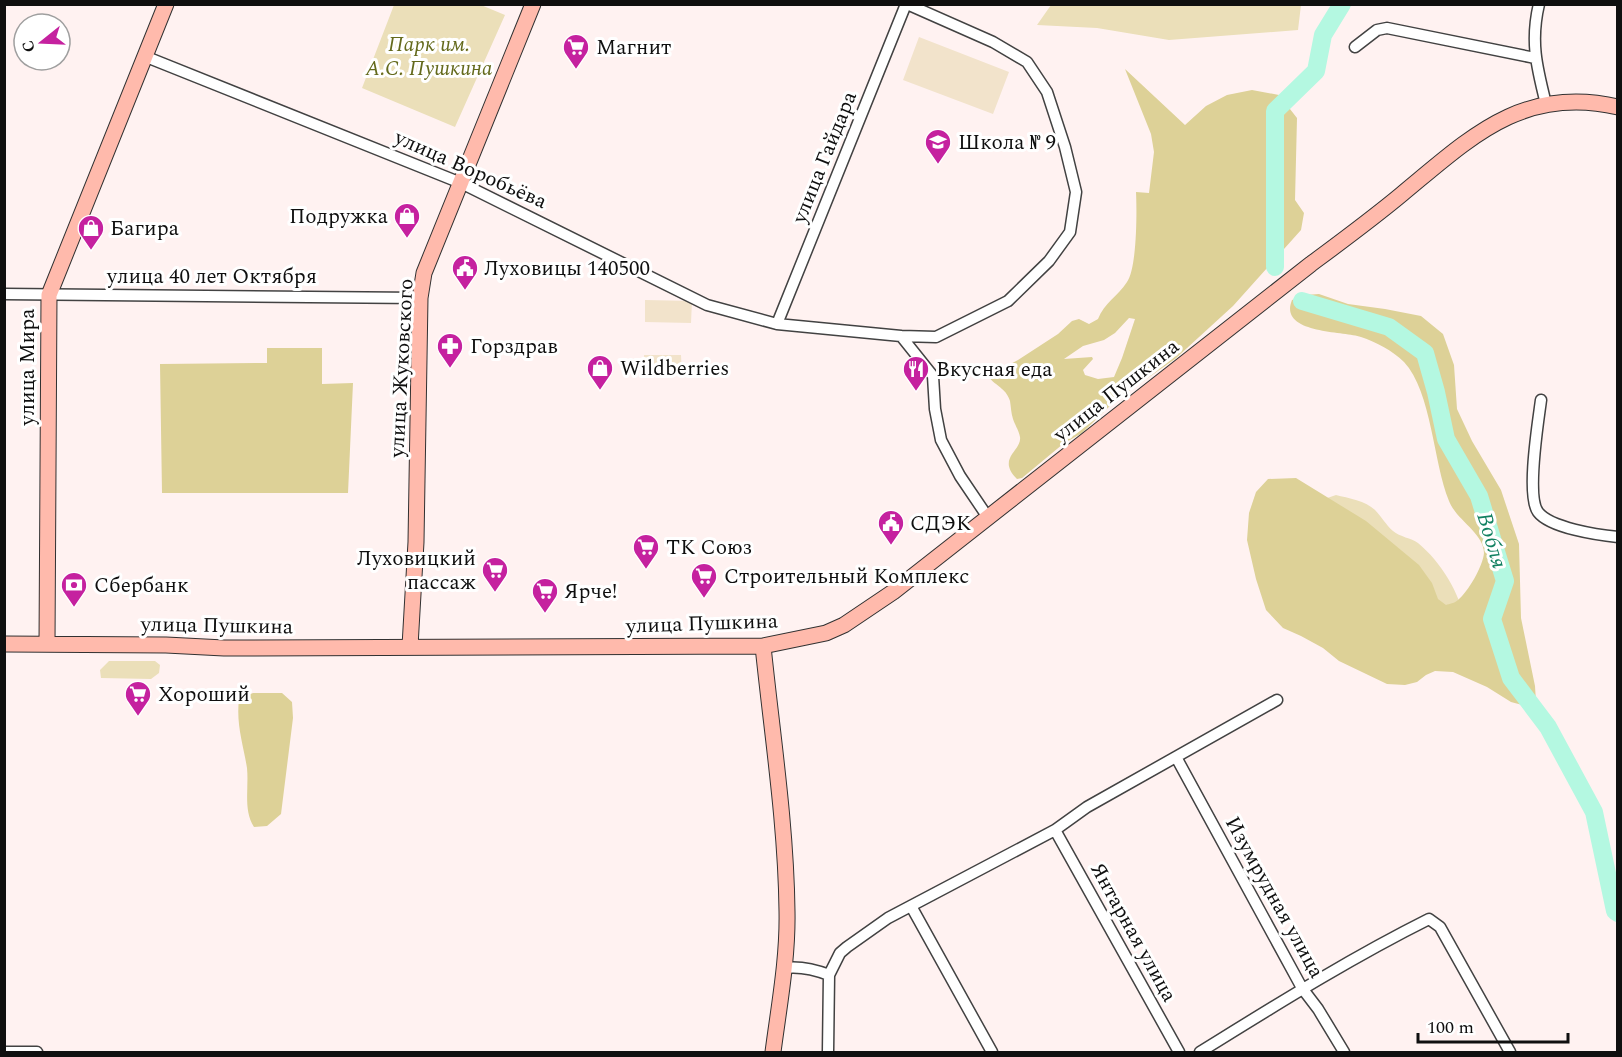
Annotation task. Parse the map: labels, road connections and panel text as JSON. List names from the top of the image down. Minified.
{"streets":{"main road":["улица Мира","улица Жуковского","улица Пушкина"],"street":["улица Гайдара","улица Воробьёва","улица 40 лет Октября","Изумрудная улица","Янтарная улица"]},"crossings":[["улица Гайдара","улица Воробьёва"],["улица Воробьёва","улица Мира"],["улица Воробьёва","улица Жуковского"],["улица 40 лет Октября","улица Мира"],["улица 40 лет Октября","улица Жуковского"],["улица Мира","улица Пушкина"],["улица Жуковского","улица Пушкина"]],"water":["Вобля"],"parks":["Парк им. А.С. Пушкина"],"places":{"supermarket":["Магнит","ТК Союз","Луховицкий пассаж","Строительный Комплекс","Ярче!","Хороший"],"school or university":["Школа № 9"],"shop":["Подружка","Багира","Wildberries"],"public building":["Луховицы 140500","СДЭК"],"pharmacy":["Горздрав"],"restaurant":["Вкусная еда"],"bank":["Сбербанк"]},"scale_bar":"100 m","north":"left"}
